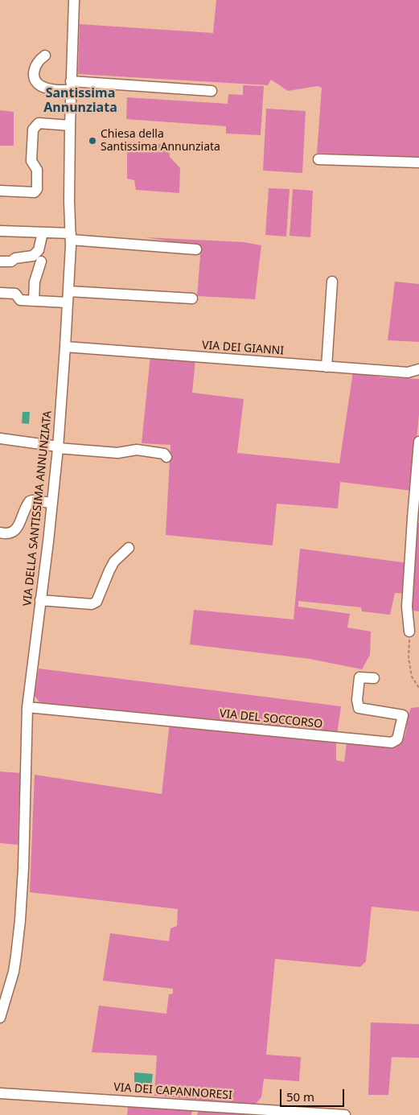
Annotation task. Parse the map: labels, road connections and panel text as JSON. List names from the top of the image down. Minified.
{"streets":{"street":["VIA DEI GIANNI","VIA DELLA SANTISSIMA ANNUNZIATA","VIA DEL SOCCORSO","VIA DEI CAPANNORESI"]},"crossings":[["VIA DEI GIANNI","VIA DELLA SANTISSIMA ANNUNZIATA"],["VIA DELLA SANTISSIMA ANNUNZIATA","VIA DEL SOCCORSO"]],"districts":["Santissima Annunziata"],"places":["Chiesa della Santissima Annunziata"],"scale_bar":"50 m"}
